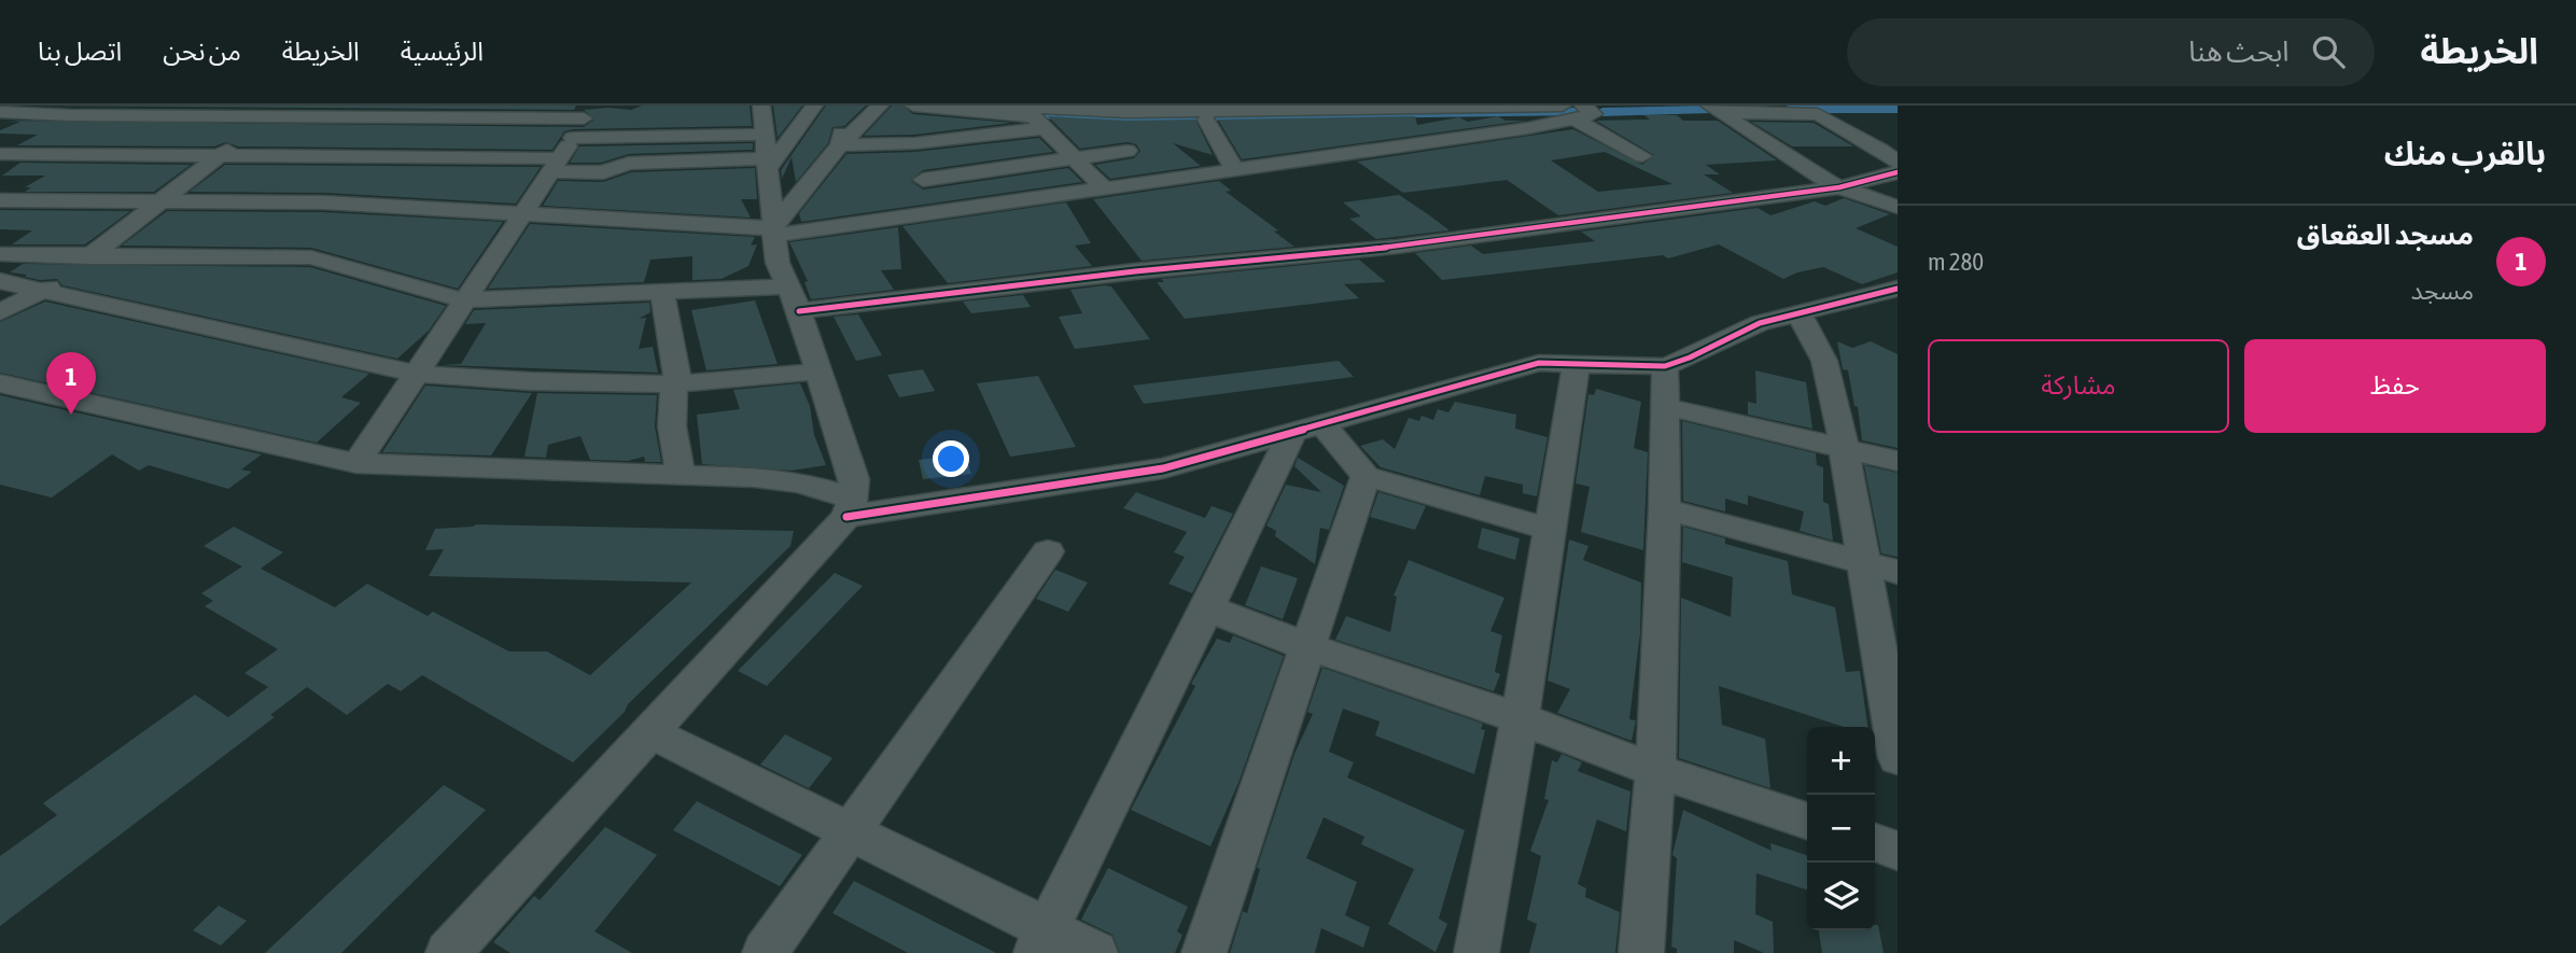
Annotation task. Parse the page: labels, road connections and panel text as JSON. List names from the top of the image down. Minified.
{"page":{"header":"الخريطة","search":"ابحث هنا","nav":["الرئيسية","الخريطة","من نحن","اتصل بنا"],"heading":"بالقرب منك","list":[{"mark":"1","name":"مسجد العقعاق","note":"مسجد","value":"280 m"}],"buttons":["حفظ","مشاركة"],"pins":"1","map_buttons":["+","−"]}}
